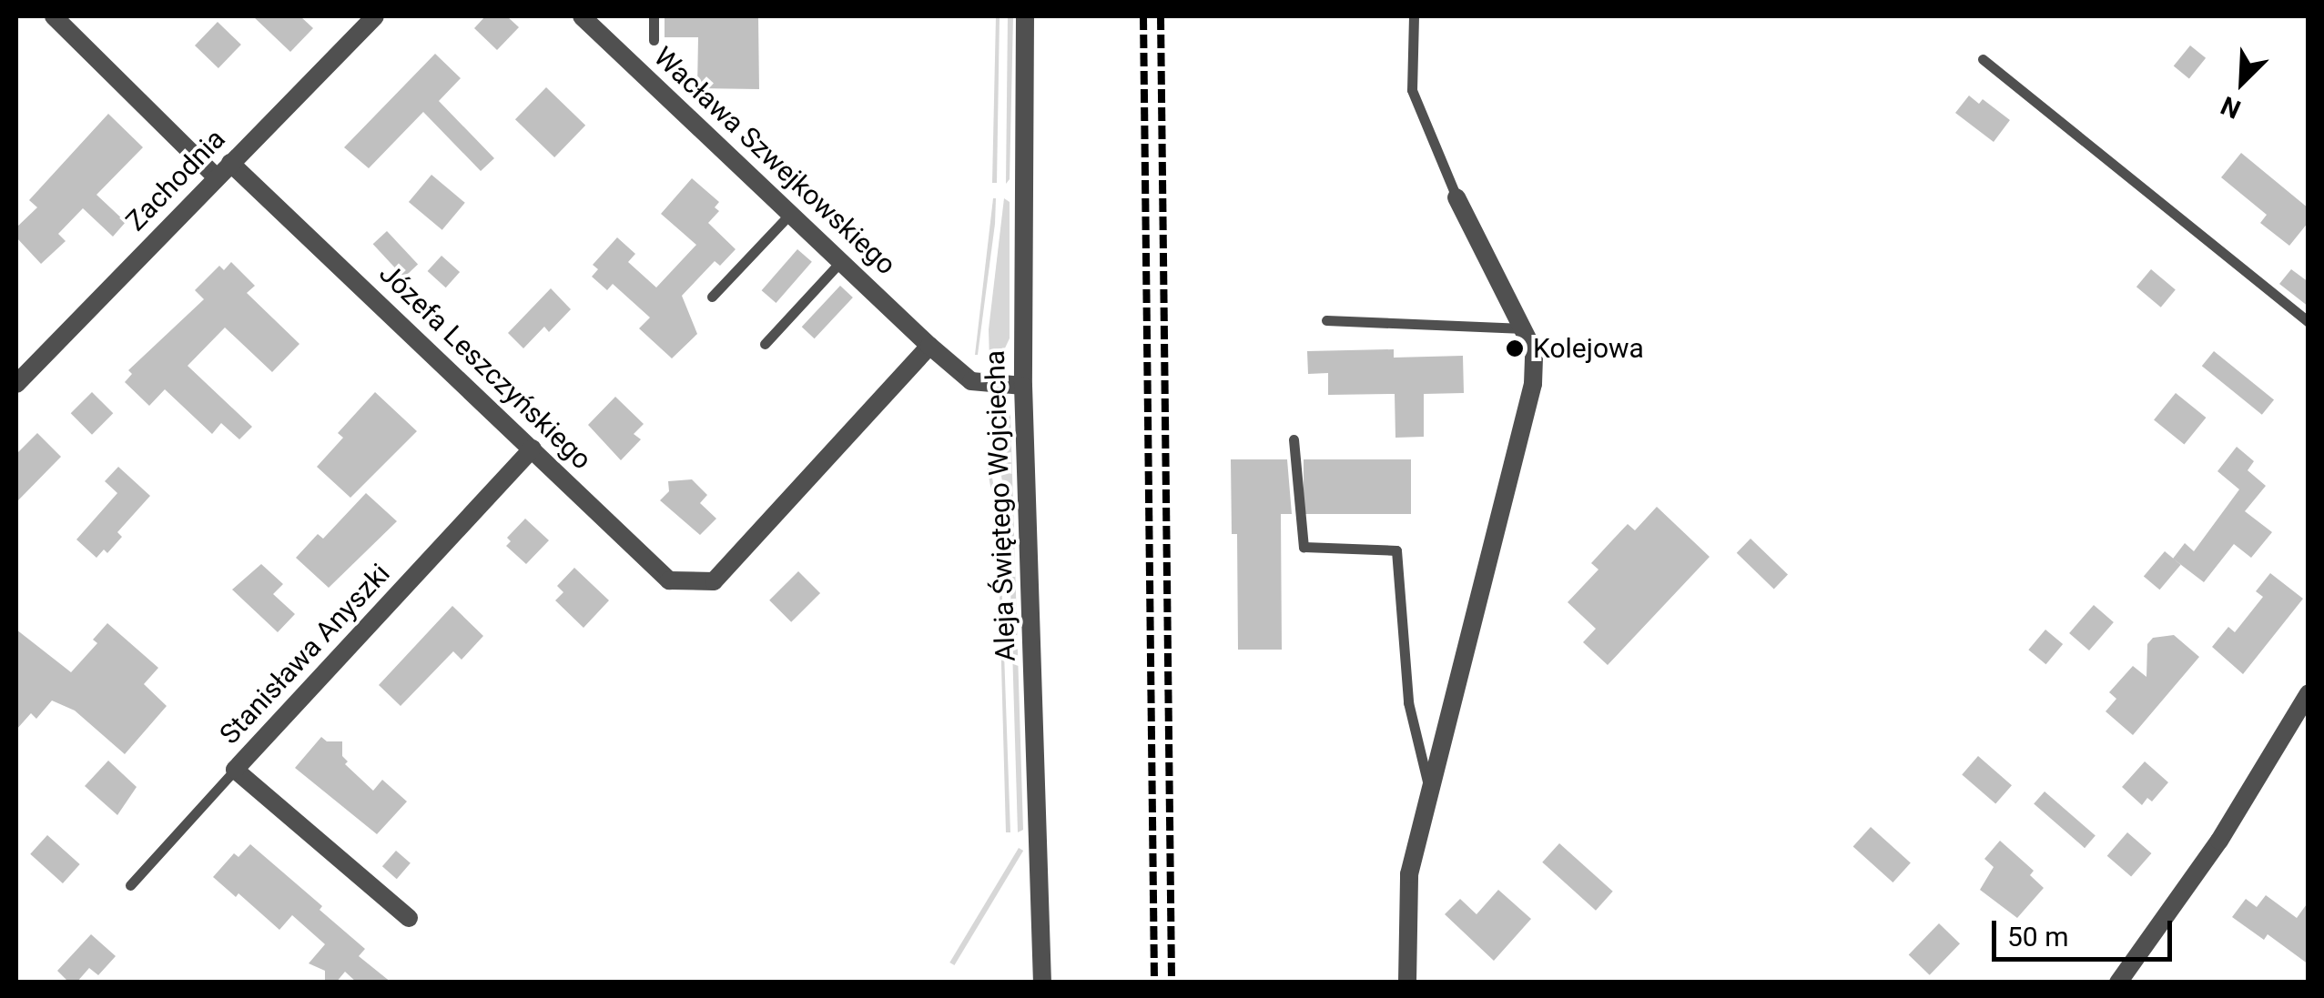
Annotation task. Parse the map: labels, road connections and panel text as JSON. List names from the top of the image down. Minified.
{"streets":{"street":["Wacława Szwejkowskiego","Zachodnia","Józefa Leszczyńskiego","Aleja Świętego Wojciecha","Stanisława Anyszki"]},"crossings":[["Wacława Szwejkowskiego","Józefa Leszczyńskiego"],["Wacława Szwejkowskiego","Aleja Świętego Wojciecha"],["Zachodnia","Józefa Leszczyńskiego"],["Józefa Leszczyńskiego","Stanisława Anyszki"]],"places":["Kolejowa"],"scale_bar":"50 m","north":"bottom left"}
